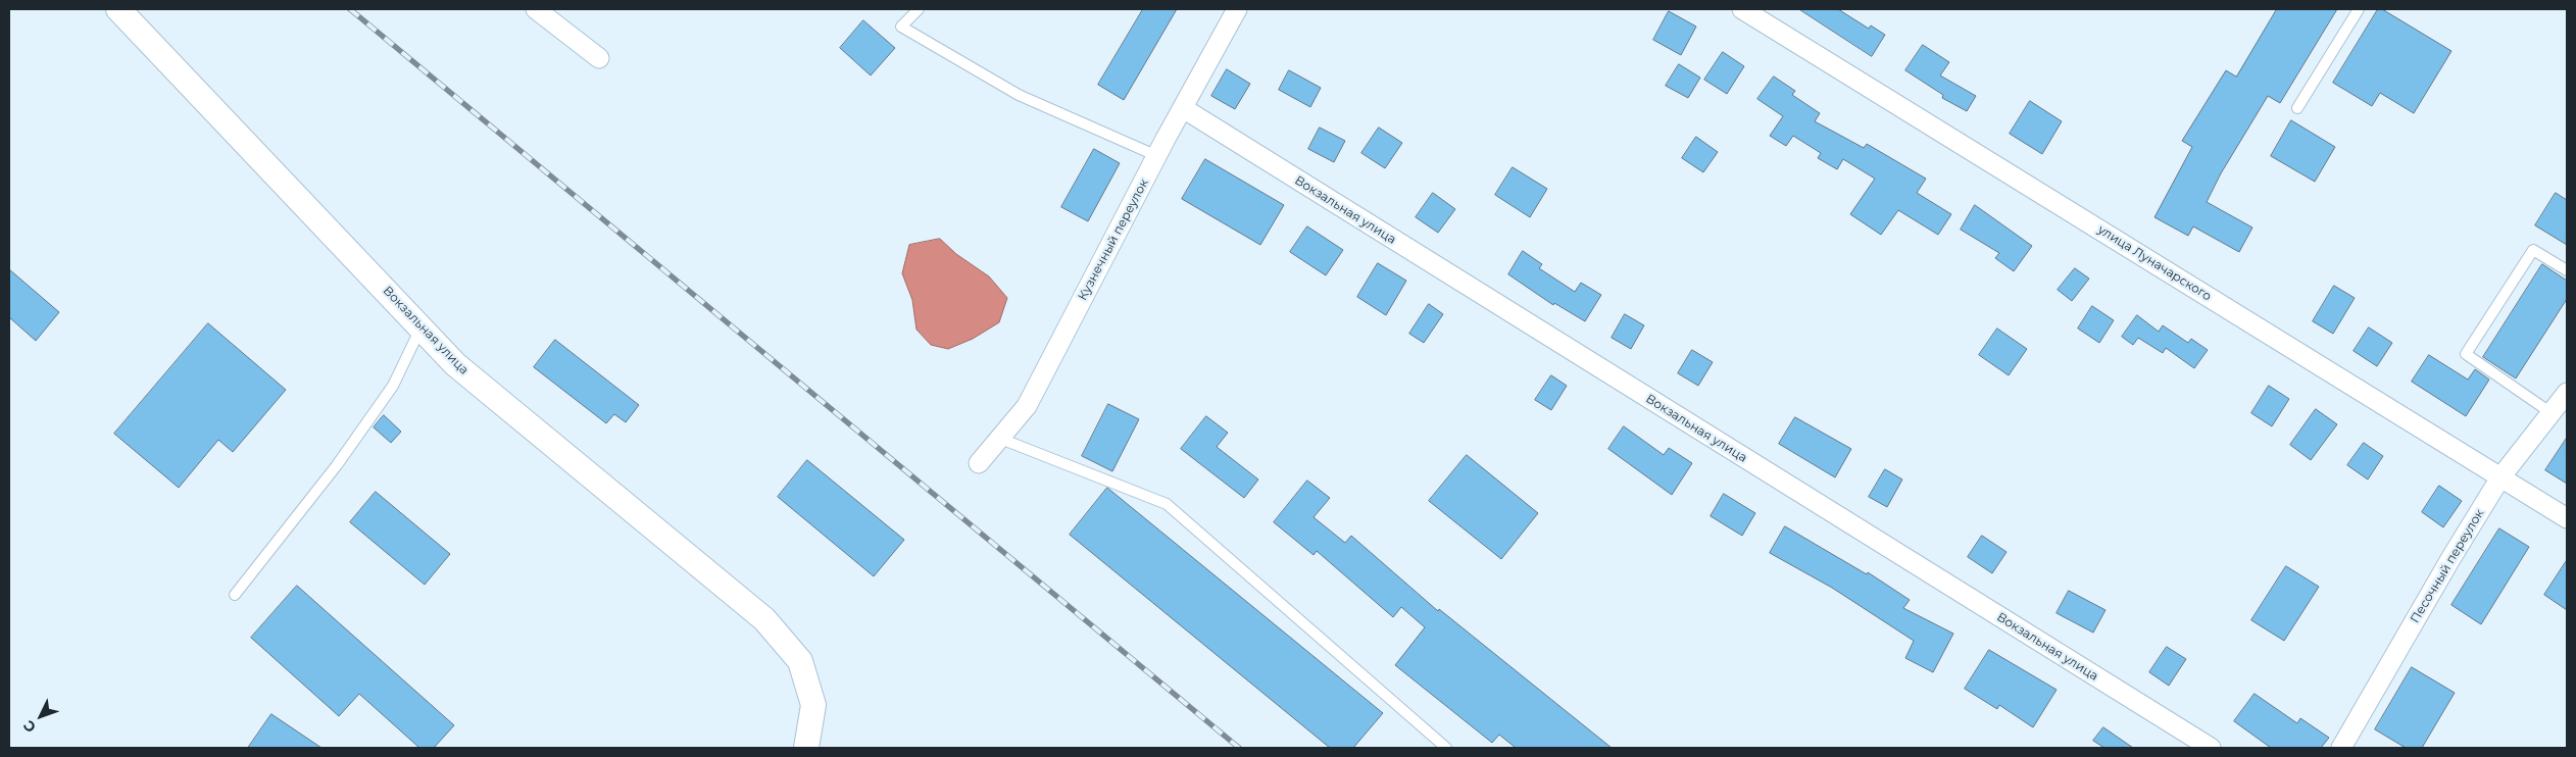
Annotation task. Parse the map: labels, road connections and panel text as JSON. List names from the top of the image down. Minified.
{"streets":{"street":["Вокзальная улица","Кузнечный переулок","улица Луначарского","Песочный переулок"]},"crossings":[["Вокзальная улица","Кузнечный переулок"],["улица Луначарского","Песочный переулок"]],"north":"bottom left"}
